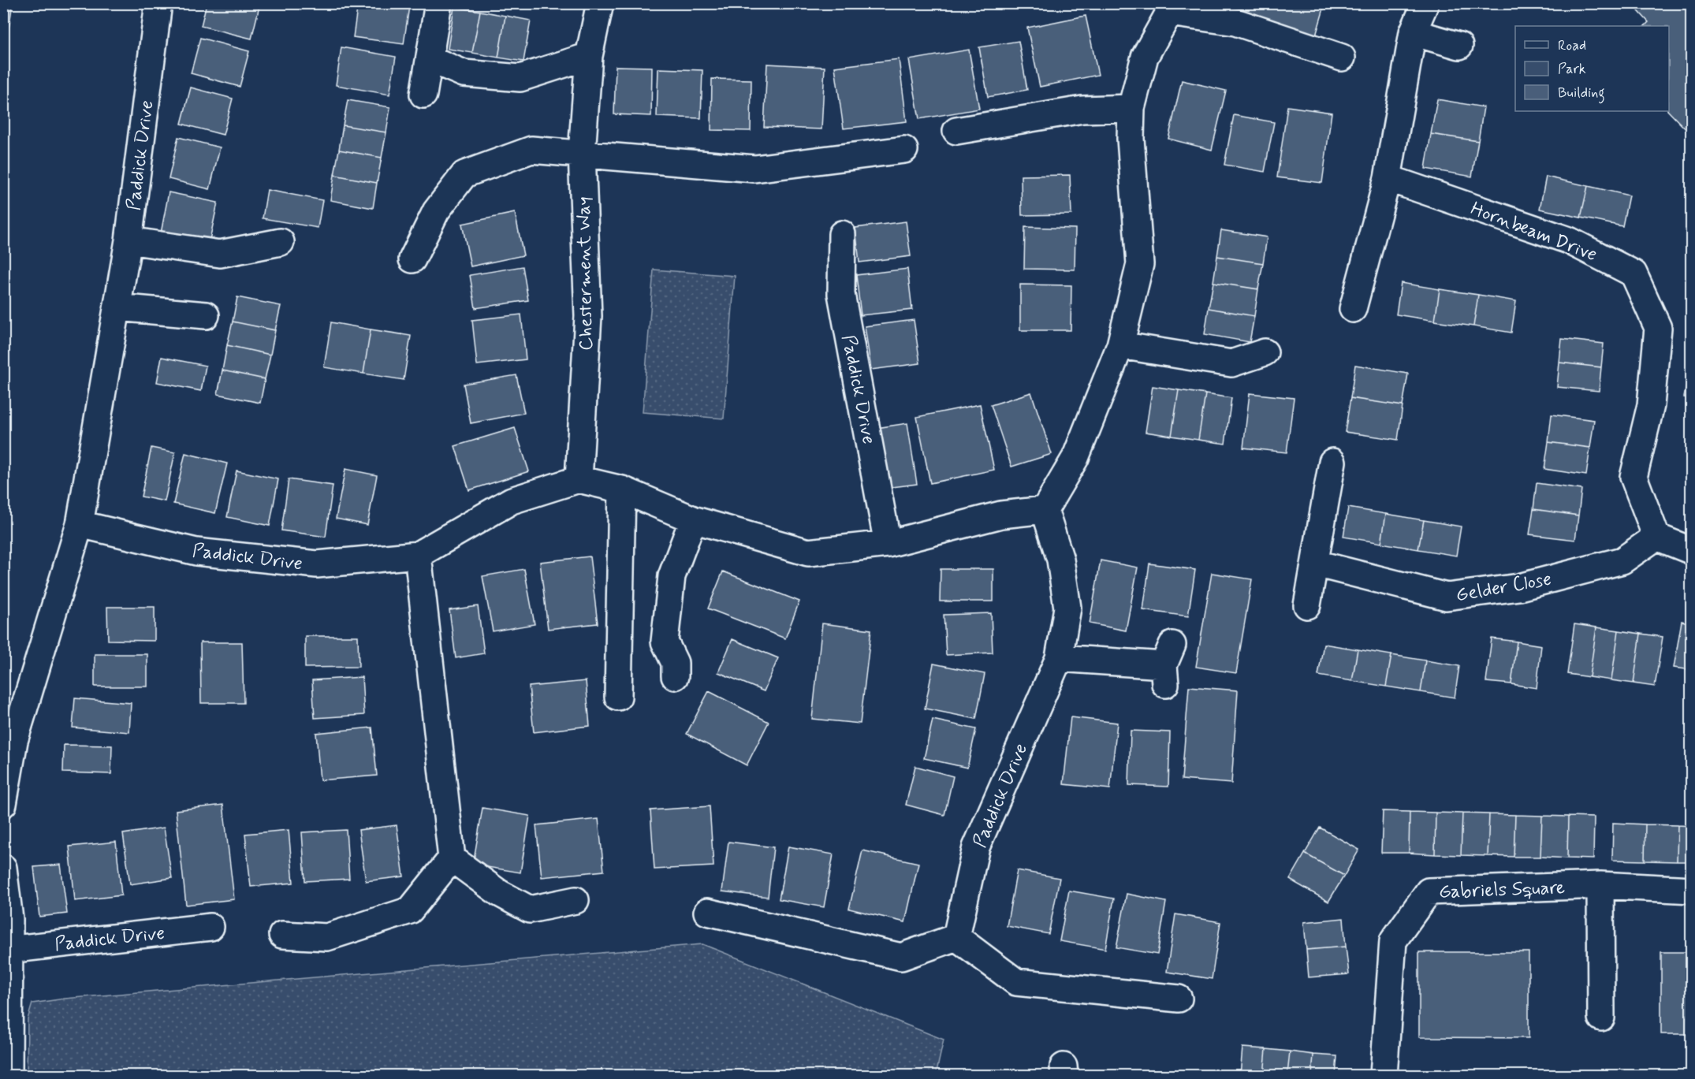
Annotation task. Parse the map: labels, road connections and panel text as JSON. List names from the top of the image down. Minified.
{"streets":{"street":["Paddick Drive","Hornbeam Drive","Chesterment Way","Gelder Close","Gabriels Square"]},"crossings":[["Paddick Drive","Chesterment Way"],["Hornbeam Drive","Gelder Close"]],"legend":["Road","Park","Building"]}
